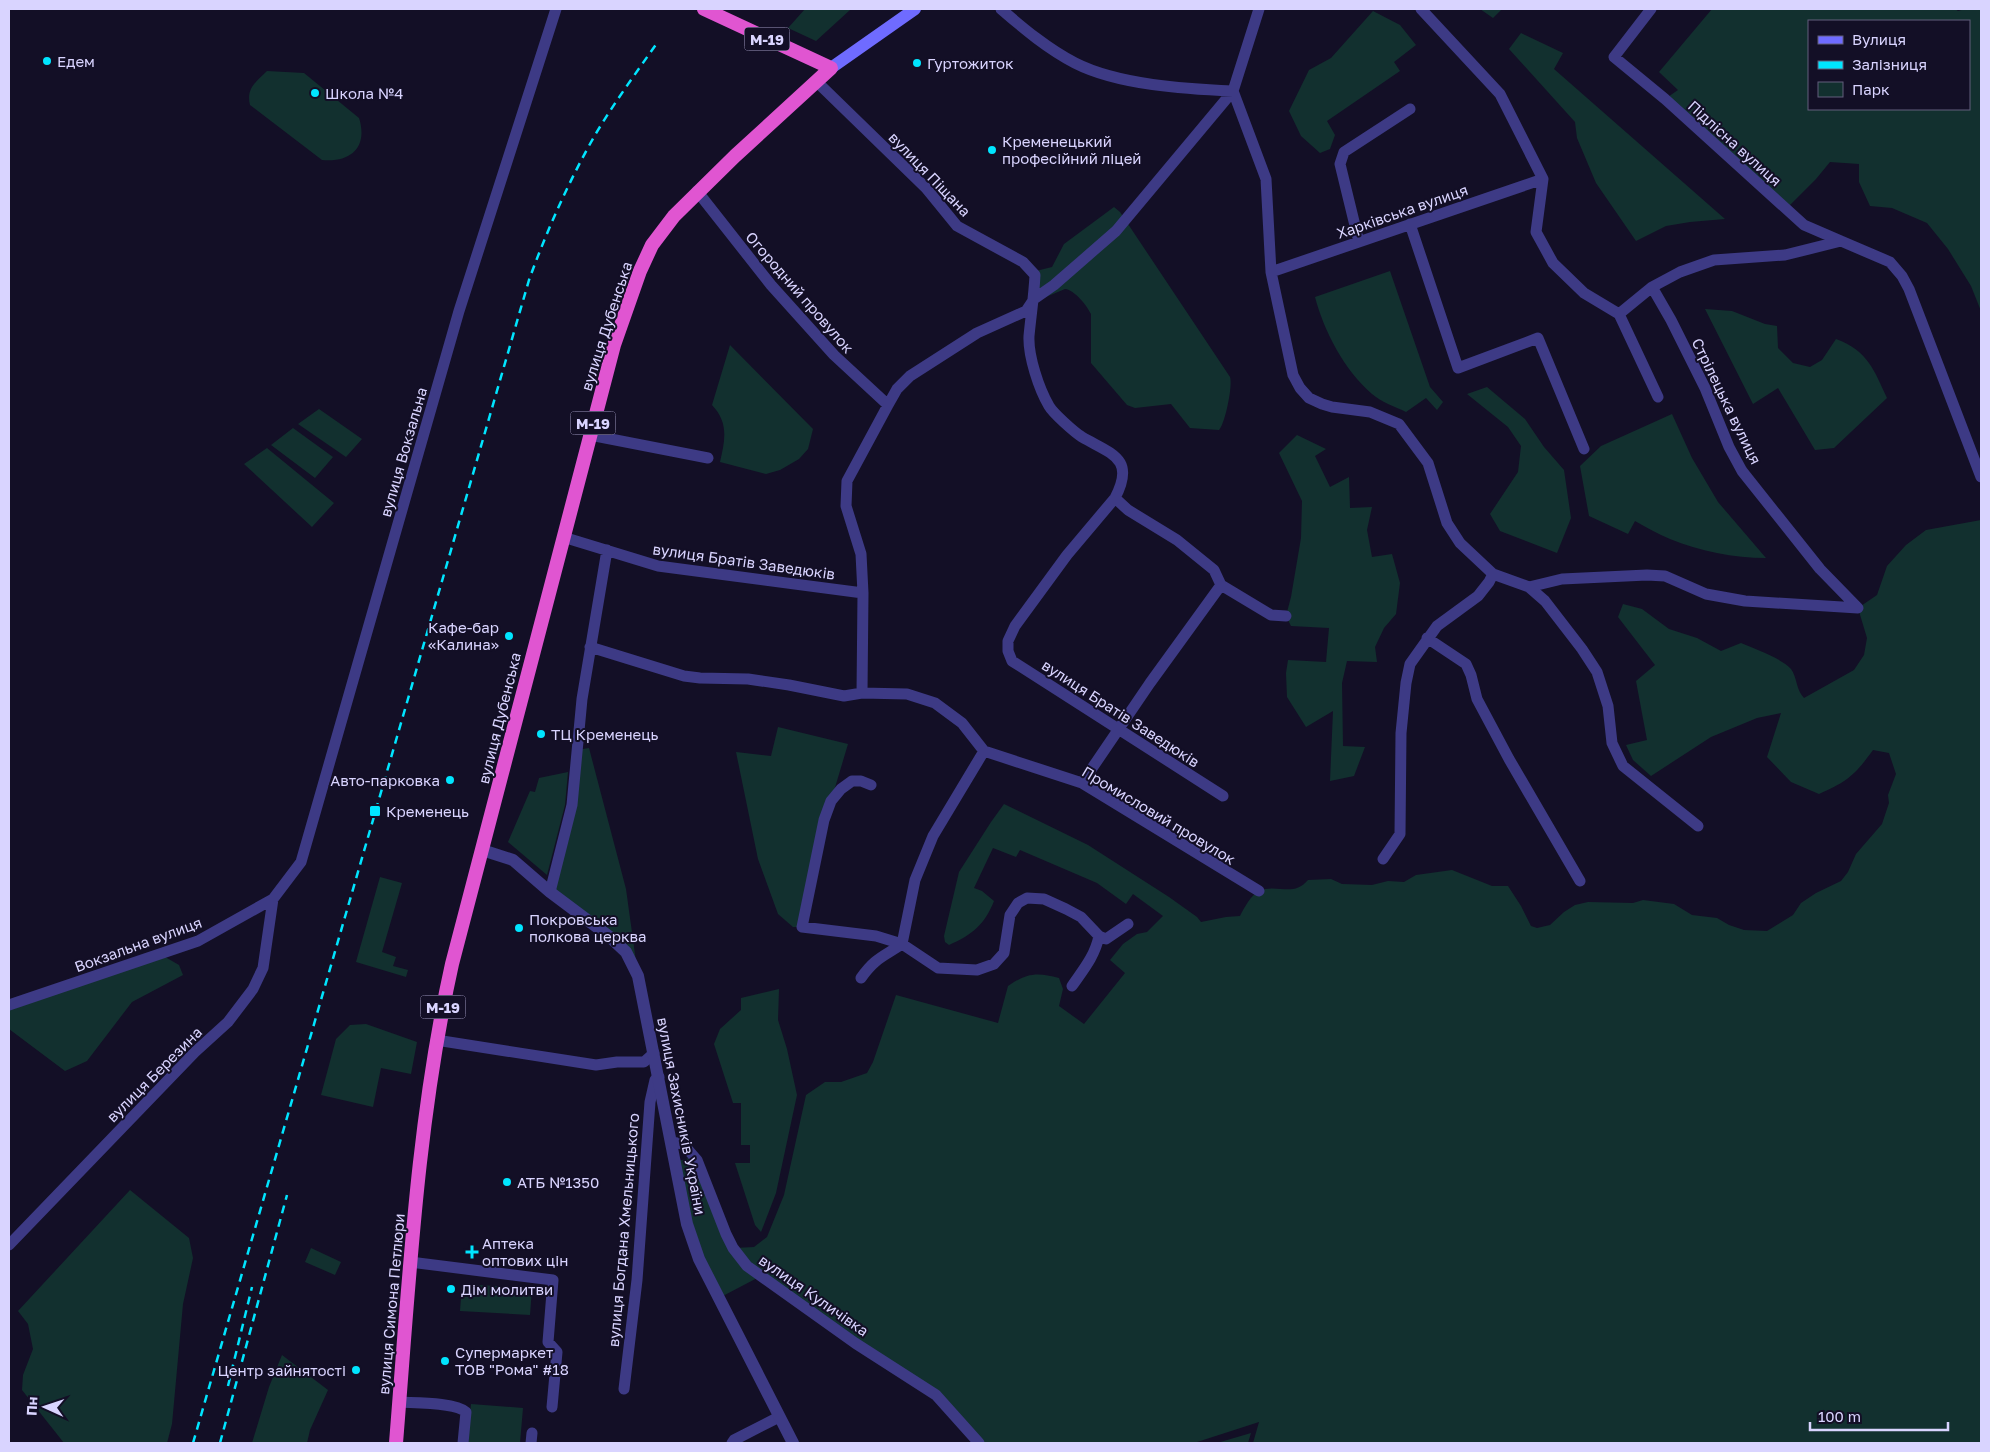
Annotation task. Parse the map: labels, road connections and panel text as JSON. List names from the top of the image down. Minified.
{"streets":{"highway":["М-19","вулиця Дубенська","вулиця Симона Петлюри"],"street":["Підлісна вулиця","вулиця Піщана","Харківська вулиця","Огородний провулок","Стрілецька вулиця","вулиця Вокзальна","вулиця Братів Заведюків","Промисловий провулок","Вокзальна вулиця","вулиця Березина","вулиця Захисників України","вулиця Богдана Хмельницького","вулиця Куличівка"]},"crossings":[["М-19","вулиця Дубенська"],["М-19","вулиця Захисників України"],["М-19","вулиця Симона Петлюри"],["вулиця Піщана","вулиця Дубенська"],["вулиця Піщана","вулиця Братів Заведюків"],["Огородний провулок","вулиця Дубенська"],["вулиця Дубенська","вулиця Братів Заведюків"],["вулиця Дубенська","вулиця Захисників України"],["вулиця Вокзальна","Вокзальна вулиця"],["вулиця Вокзальна","вулиця Березина"],["Вокзальна вулиця","вулиця Березина"],["вулиця Захисників України","вулиця Богдана Хмельницького"],["вулиця Захисників України","вулиця Куличівка"]],"places":{"other":["Едем","Гуртожиток","Школа №4","Кременецький професійний ліцей","Кафе-бар «Калина»","ТЦ Кременець","Авто-парковка","Покровська полкова церква","АТБ №1350","Дім молитви","Супермаркет ТОВ \"Рома\" #18","Центр зайнятості"],"transit":["Кременець"],"health":["Аптека оптових цін"]},"legend":["Вулиця","Залізниця","Парк"],"scale_bar":"100 m","north":"left"}
